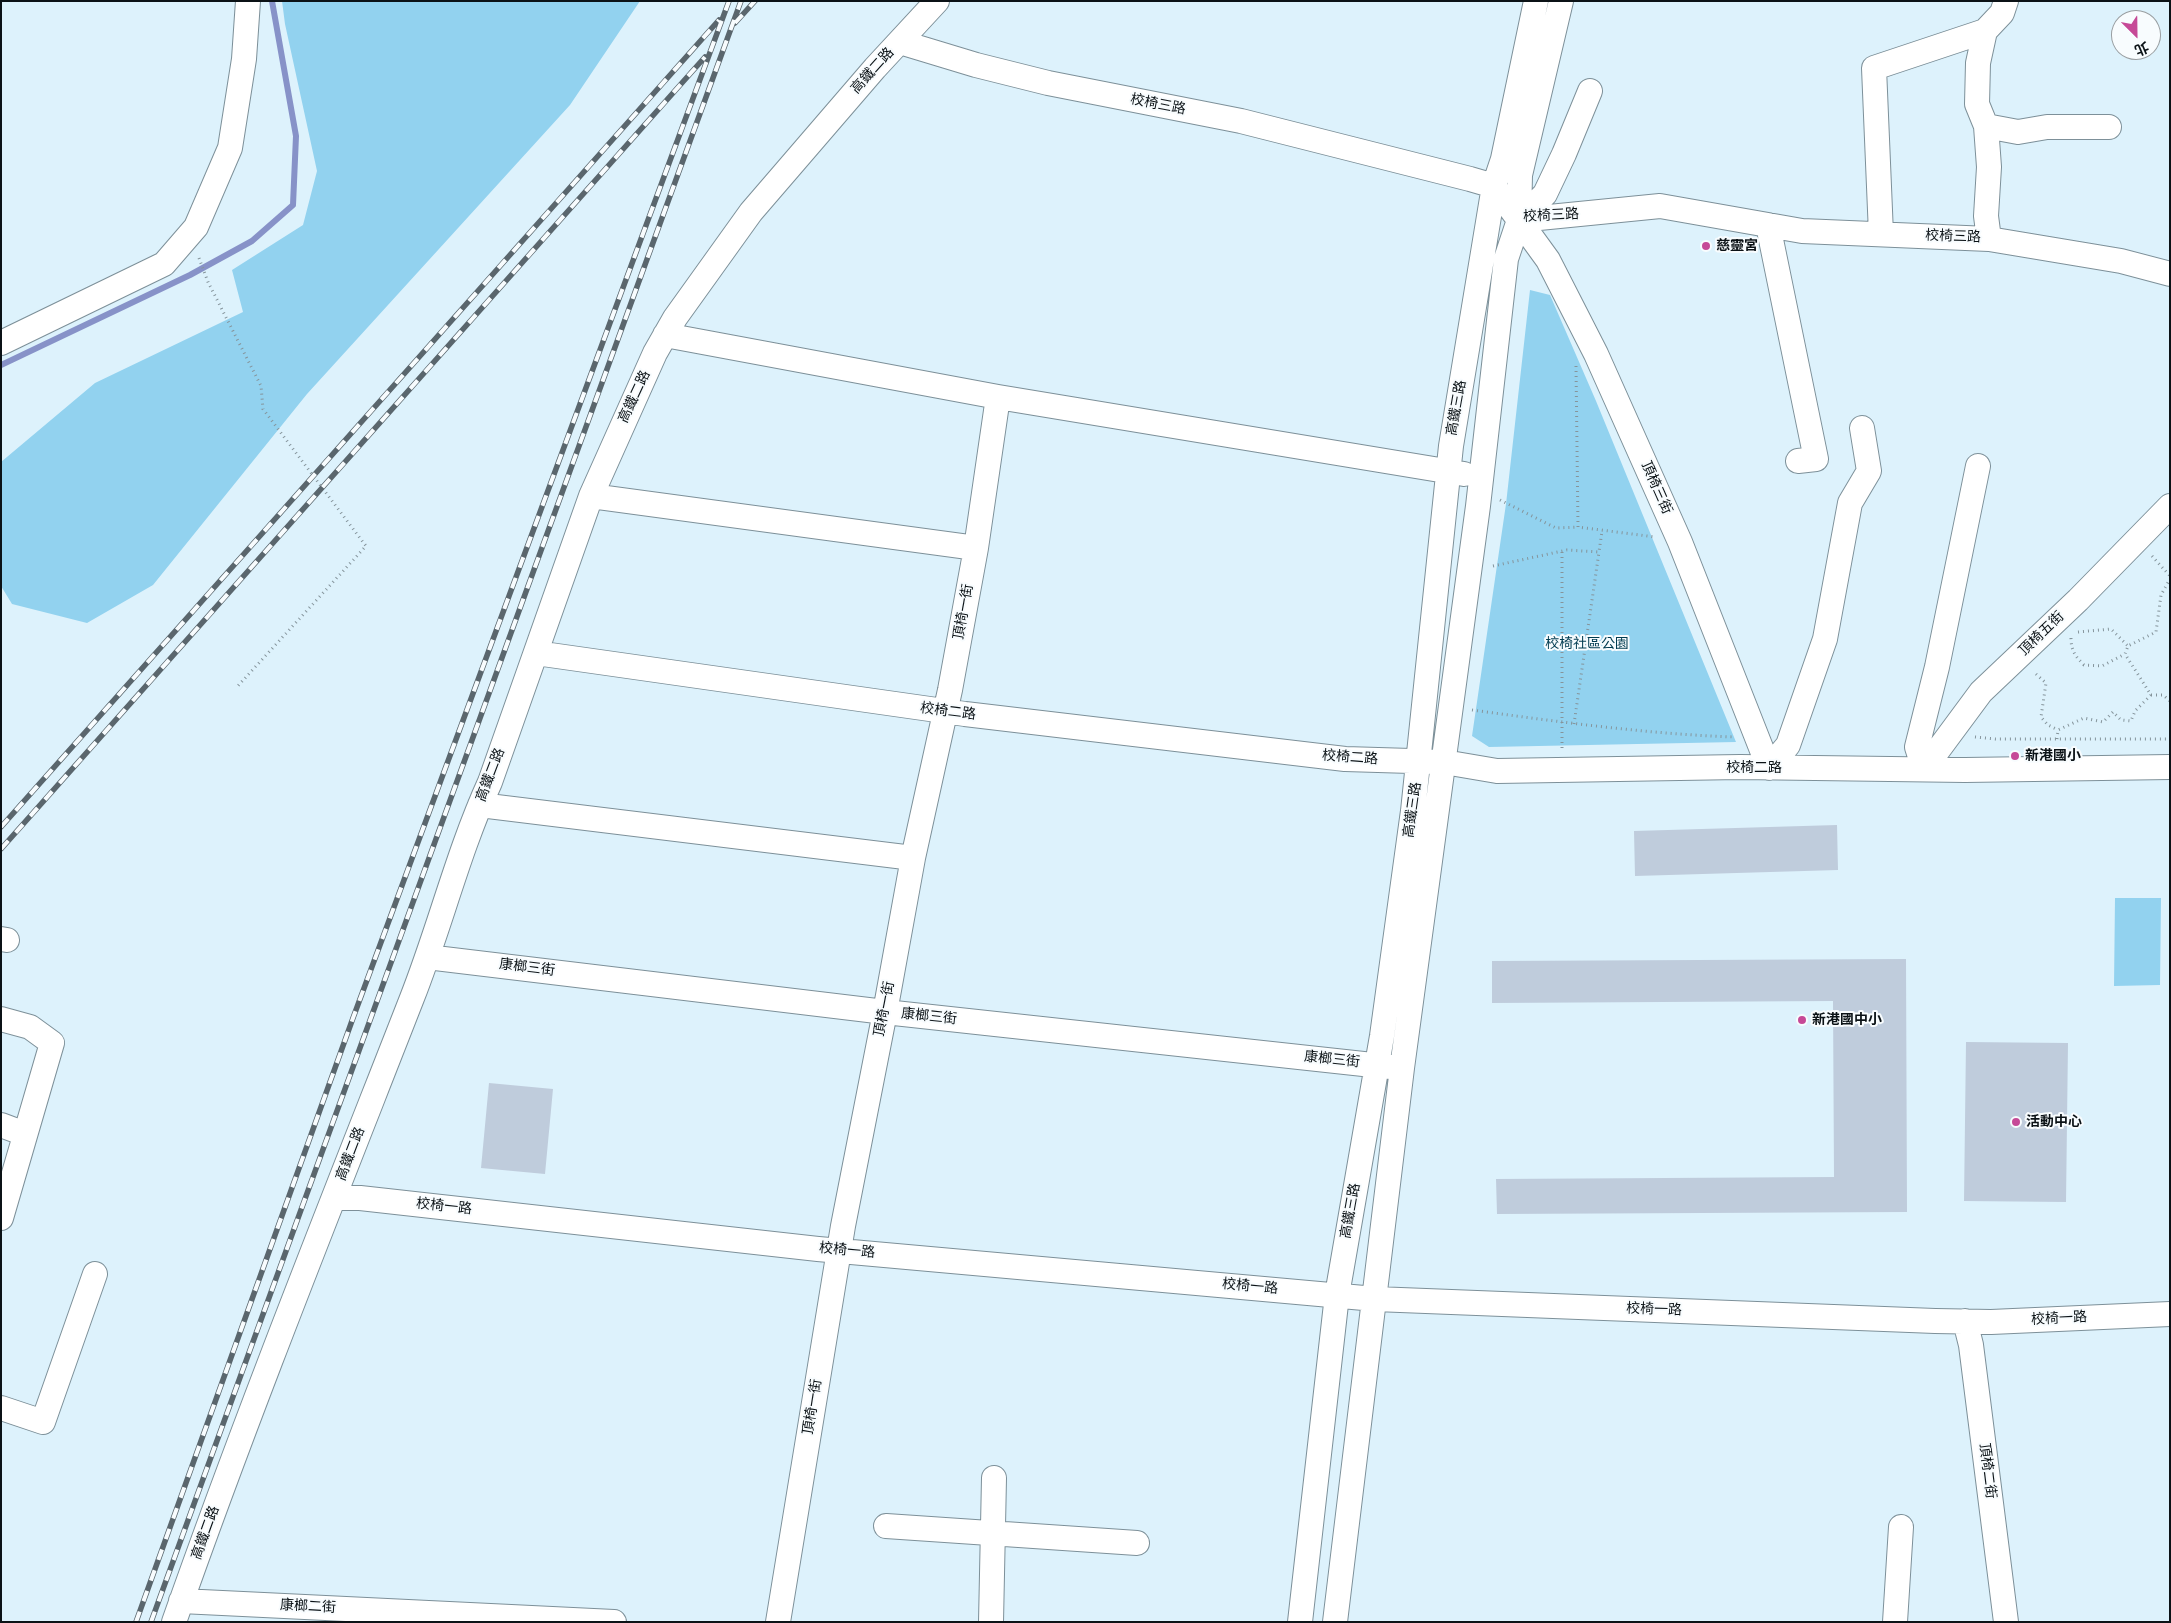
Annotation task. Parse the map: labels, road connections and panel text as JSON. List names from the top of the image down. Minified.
{"streets":{"street":["高鐵二路","校椅三路","高鐵三路","頂椅三街","頂椅一街","頂椅五街","校椅二路","康榔三街","校椅一路","頂椅二街","康榔二街"]},"crossings":[["高鐵二路","校椅三路"],["高鐵二路","校椅二路"],["高鐵二路","康榔三街"],["高鐵二路","校椅一路"],["高鐵二路","康榔二街"],["校椅三路","高鐵三路"],["校椅三路","頂椅三街"],["高鐵三路","頂椅三街"],["高鐵三路","校椅二路"],["高鐵三路","康榔三街"],["高鐵三路","校椅一路"],["頂椅三街","校椅二路"],["頂椅一街","校椅二路"],["頂椅一街","康榔三街"],["頂椅一街","校椅一路"],["頂椅五街","校椅二路"],["校椅一路","頂椅二街"]],"parks":["校椅社區公園"],"places":["慈靈宮","新港國小","新港國中小","活動中心"],"north":"bottom right"}
